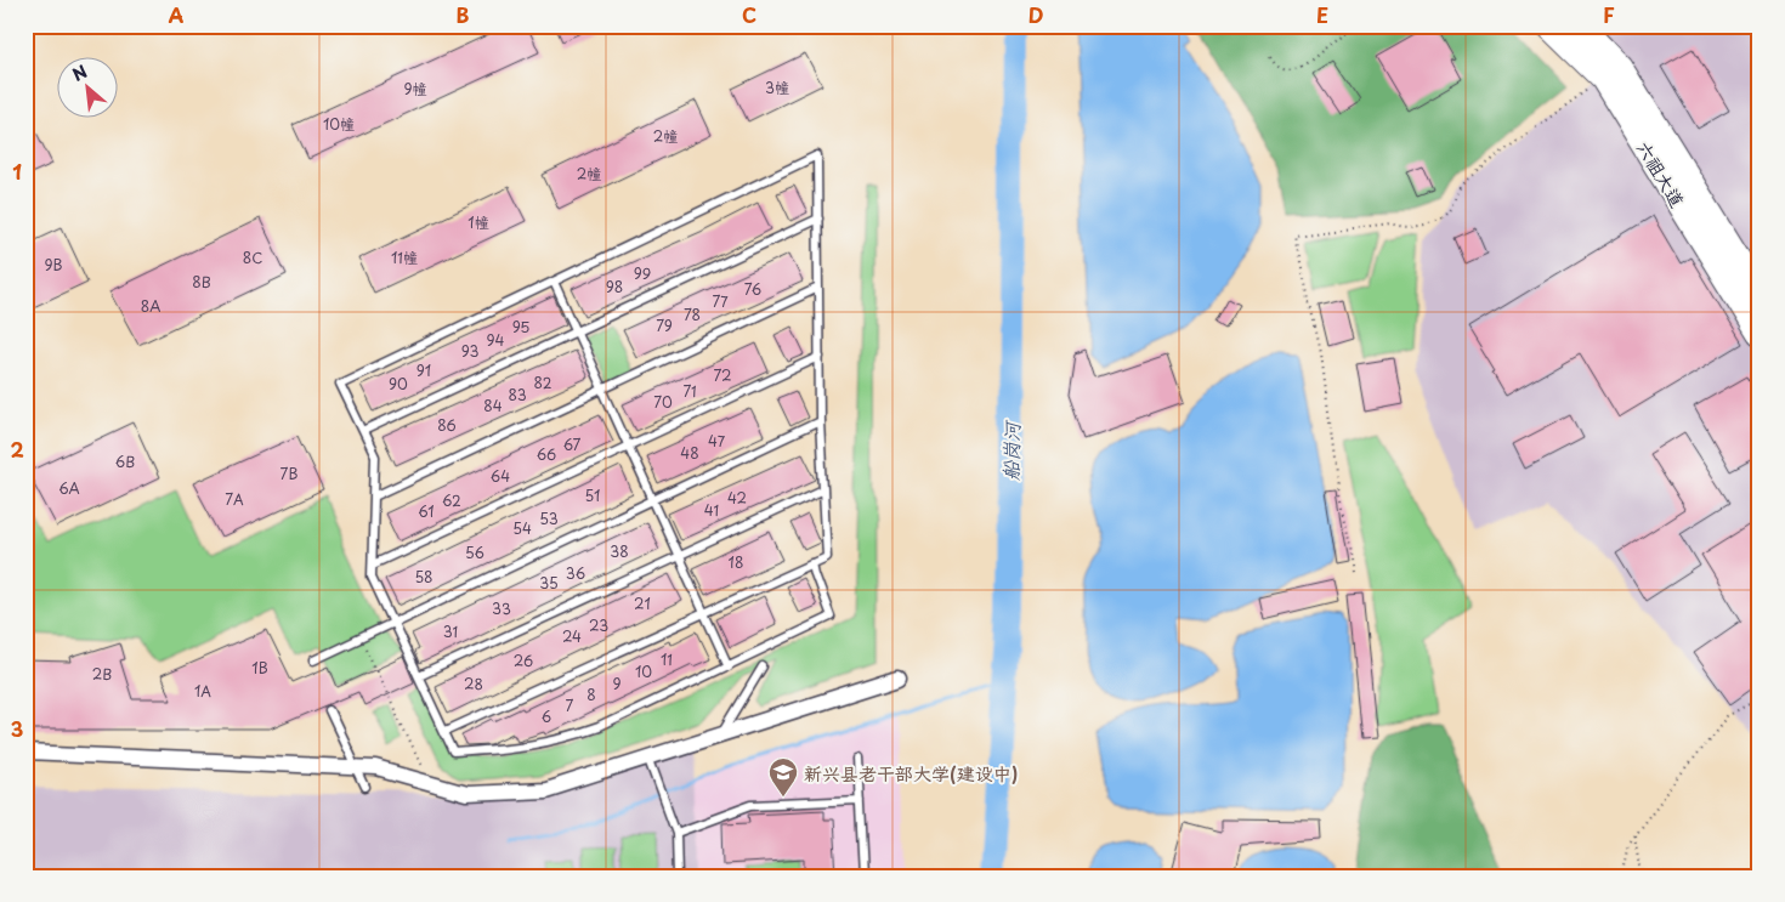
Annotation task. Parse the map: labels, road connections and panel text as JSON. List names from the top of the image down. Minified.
{"streets":{"main road":["六祖大道"]},"water":["船岗河"],"places":{"school or university":["新兴县老干部大学(建设中)"]},"house_numbers":["3幢","9幢","10幢","2幢","2幢","1幢","8C","11幢","9B","99","8B","98","76","77","8A","78","79","95","94","93","91","72","82","90","71","83","70","84","86","47","67","48","66","6B","7B","64","6A","51","42","7A","62","41","61","53","54","38","56","18","36","58","35","21","33","23","31","24","11","26","1B","10","2B","28","9","1A","8","7","6"],"north":"top left","grid":{"columns":["A","B","C","D","E","F"],"rows":["1","2","3"]}}
